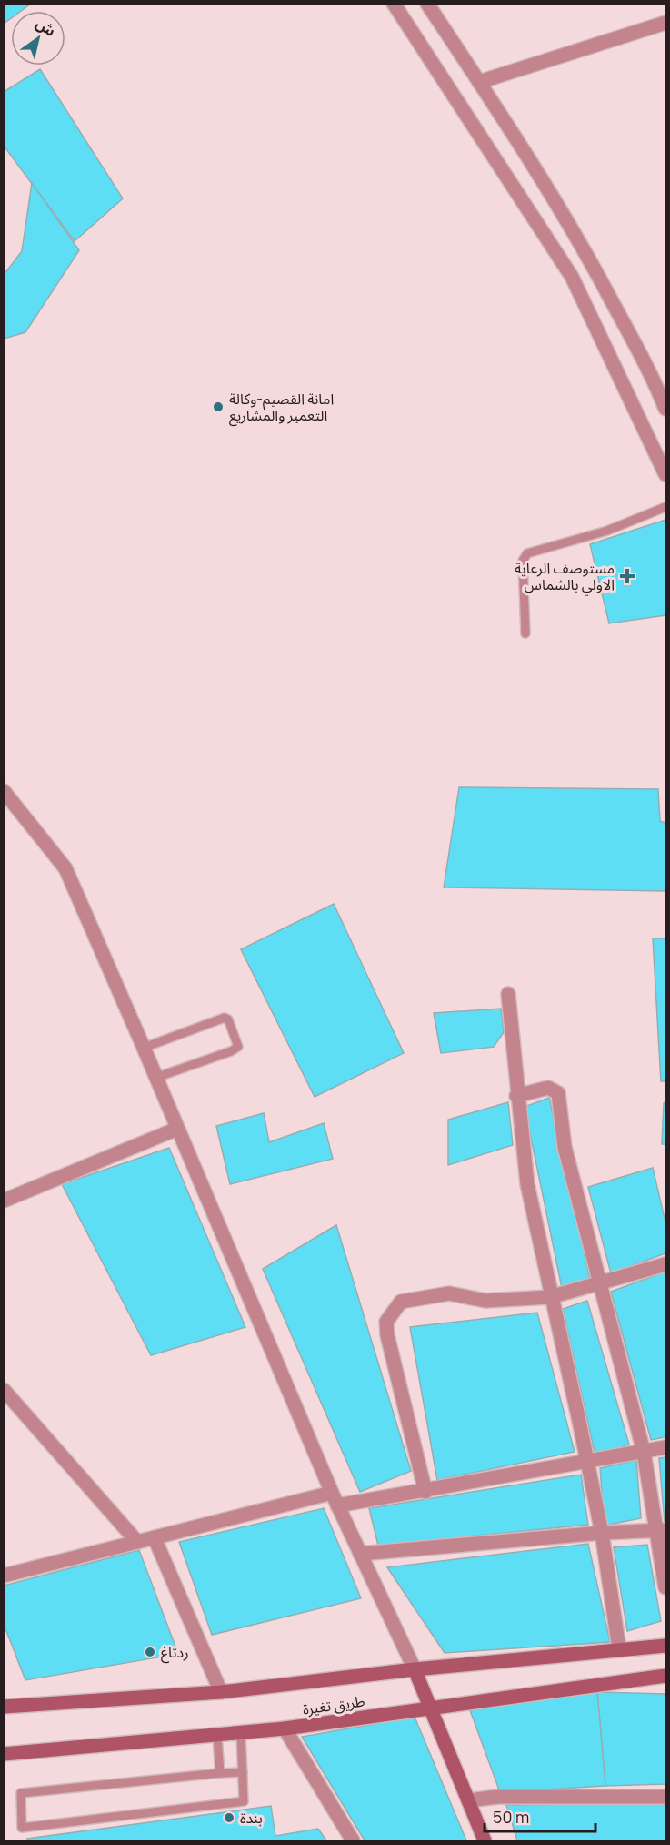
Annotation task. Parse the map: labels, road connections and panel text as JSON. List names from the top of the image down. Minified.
{"streets":{"main road":["طريق تغيرة"]},"places":{"other":["امانة القصيم-وكالة التعمير والمشاريع","ردتاغ","بندة"],"health":["مستوصف الرعاية الاولي بالشماس"]},"scale_bar":"50 m","north":"top right"}
